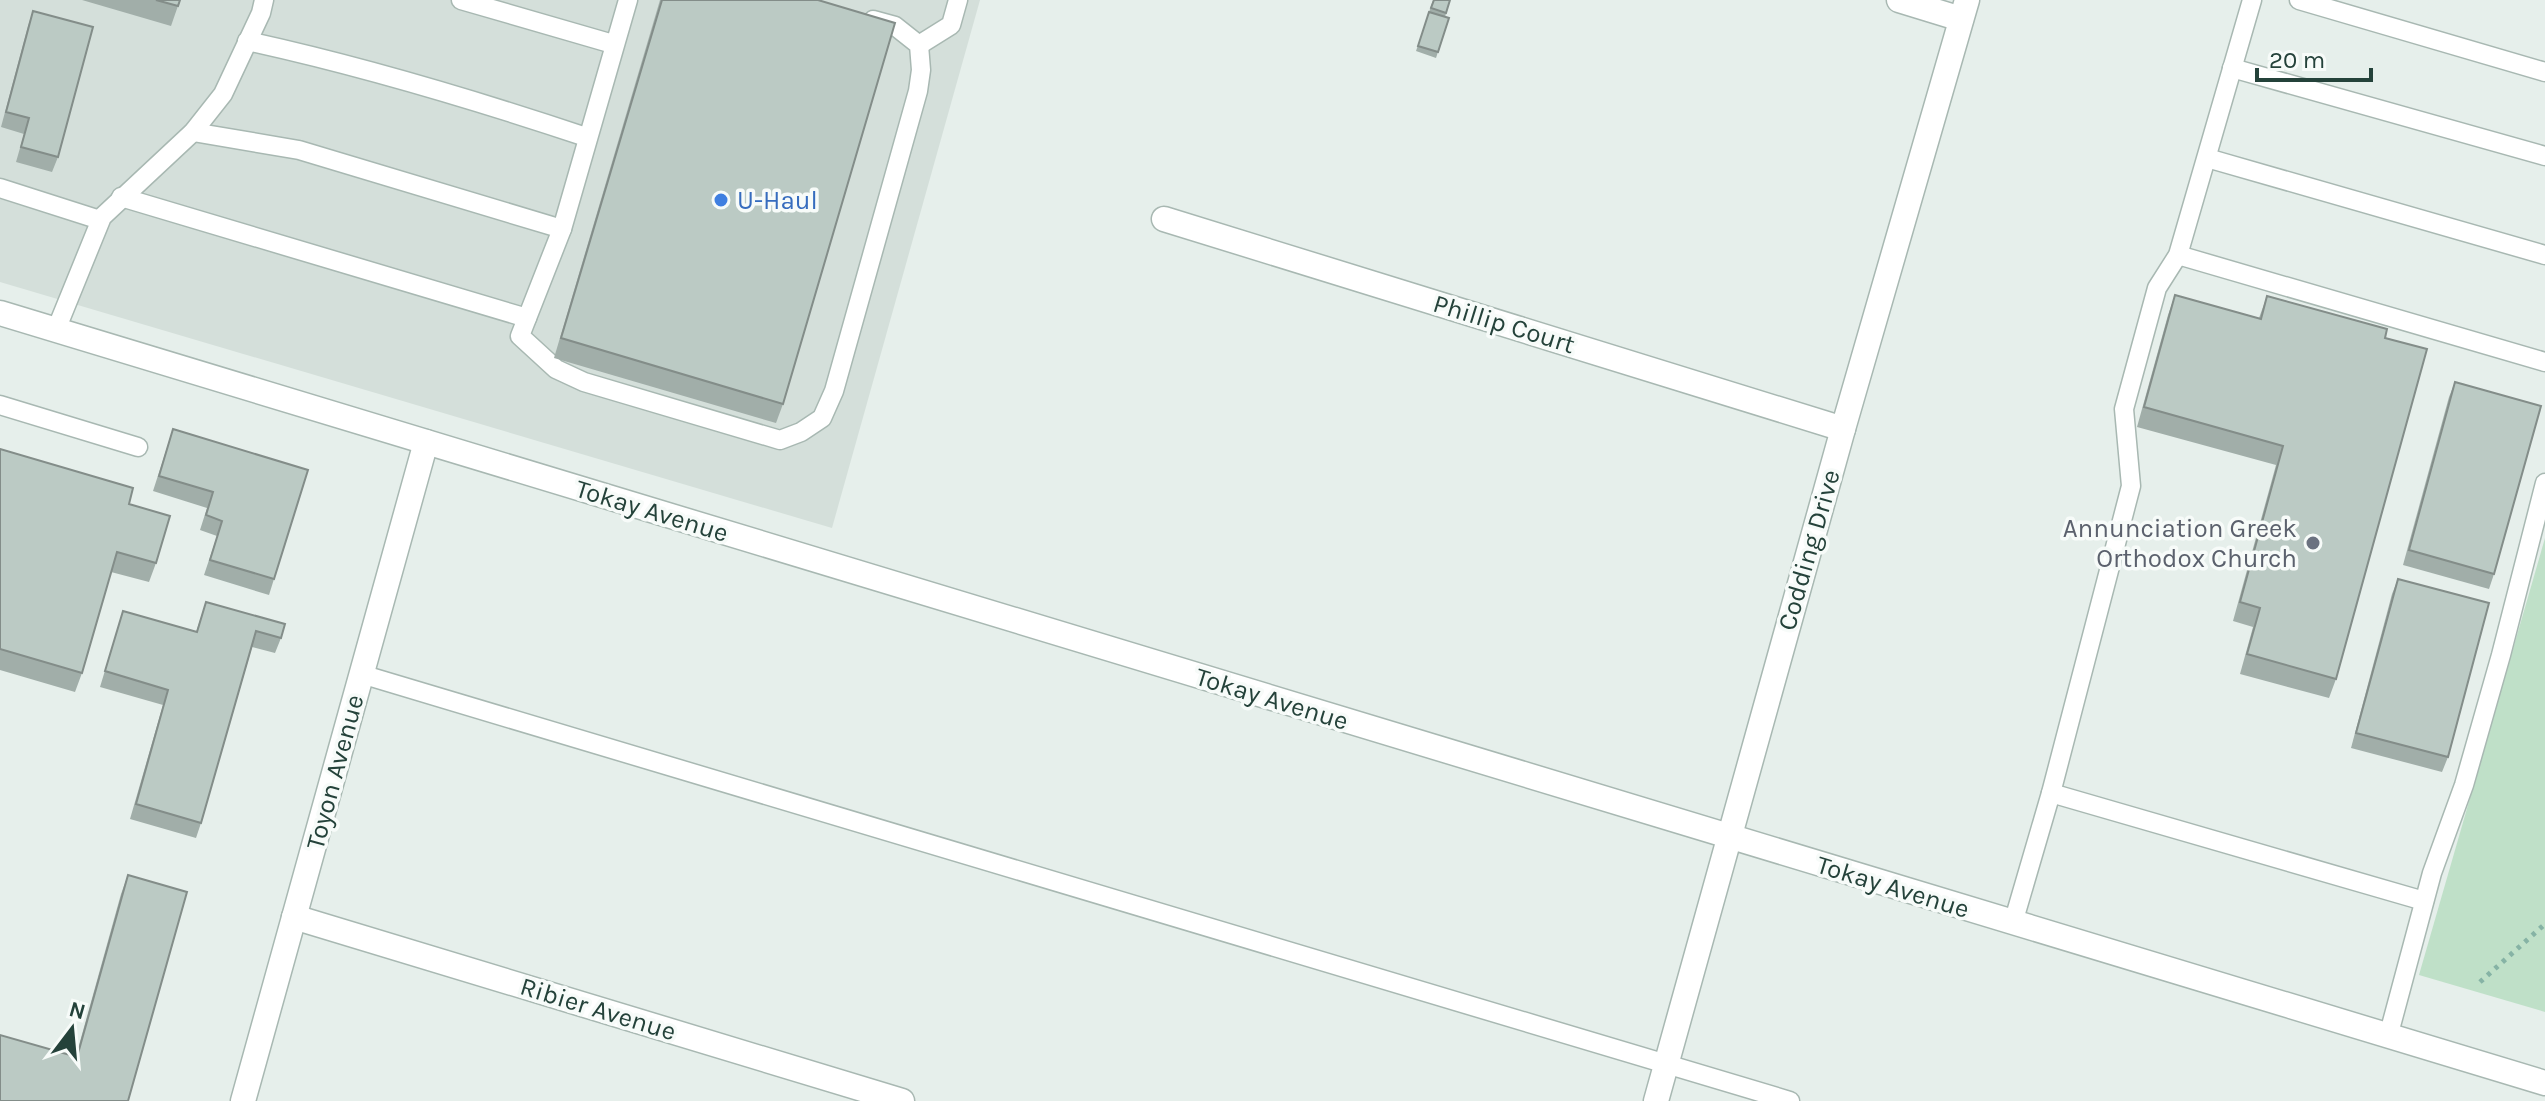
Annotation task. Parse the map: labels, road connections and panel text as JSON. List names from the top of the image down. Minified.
{"streets":{"street":["Phillip Court","Tokay Avenue","Codding Drive","Toyon Avenue","Ribier Avenue"]},"crossings":[["Phillip Court","Codding Drive"],["Tokay Avenue","Codding Drive"],["Tokay Avenue","Toyon Avenue"],["Toyon Avenue","Ribier Avenue"]],"places":["U-Haul","Annunciation Greek Orthodox Church"],"scale_bar":"20 m","north":"top"}
